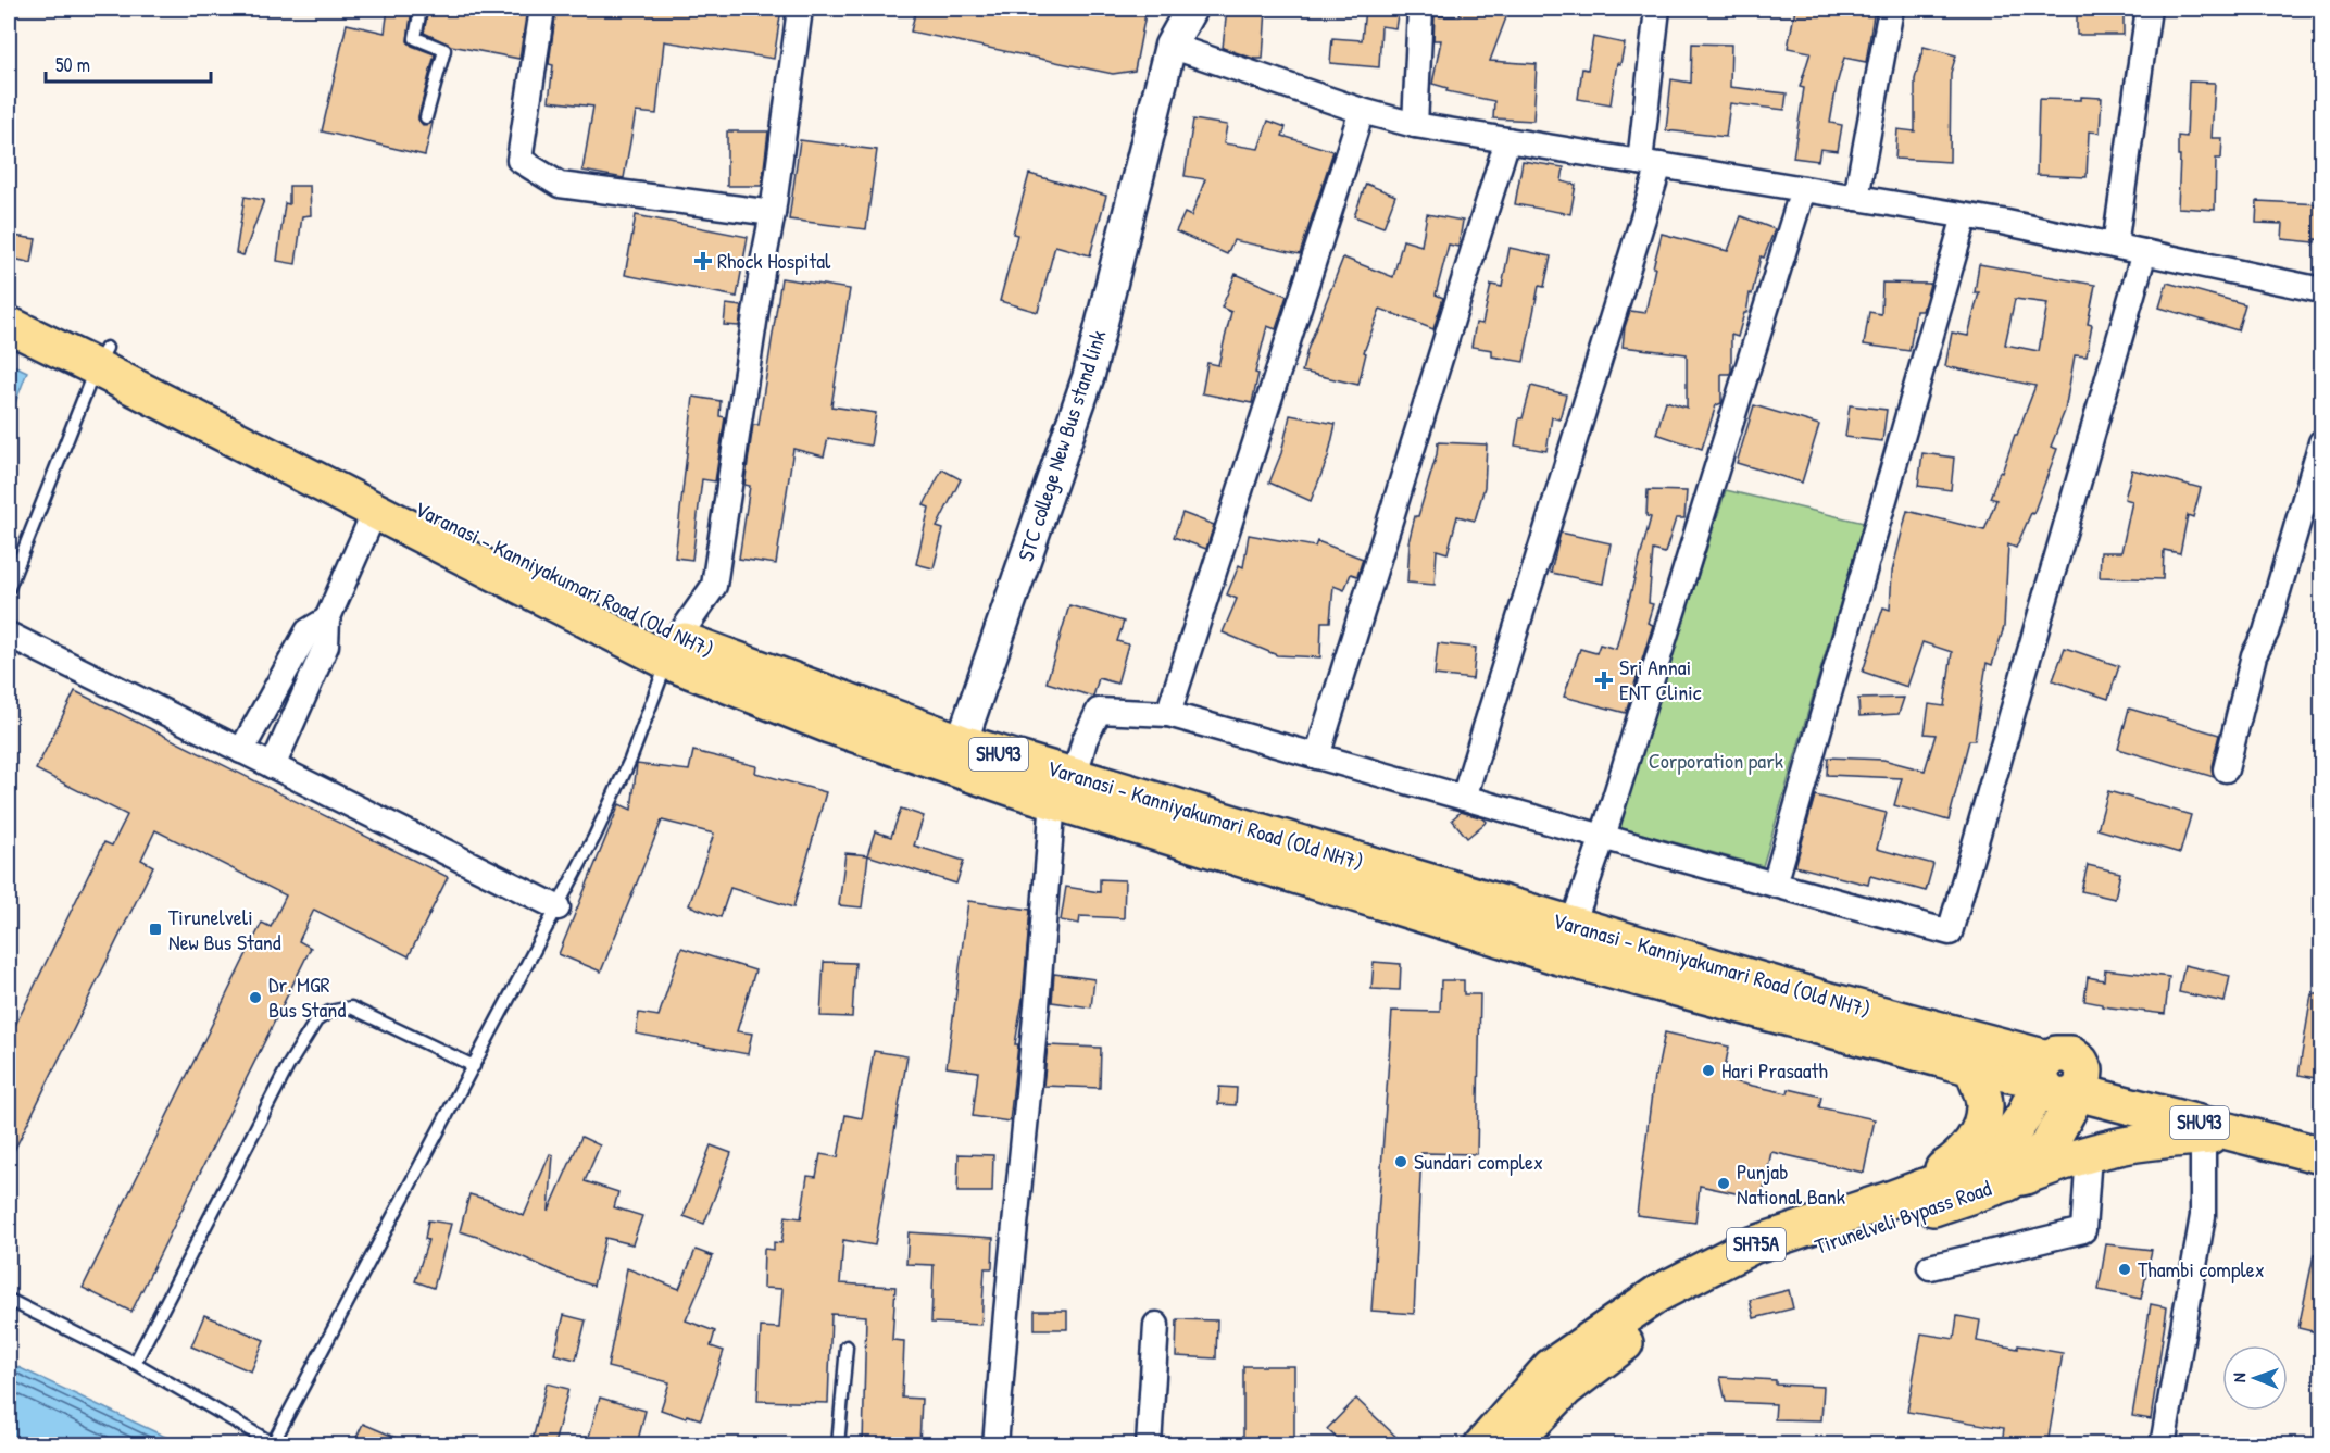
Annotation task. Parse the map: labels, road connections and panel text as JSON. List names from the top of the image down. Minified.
{"streets":{"main road":["Varanasi - Kanniyakumari Road (Old NH7)","SHU93","Tirunelveli Bypass Road","SH75A"],"street":["STC college New Bus stand link"]},"crossings":[["STC college New Bus stand link","Varanasi - Kanniyakumari Road (Old NH7)"],["Varanasi - Kanniyakumari Road (Old NH7)","Tirunelveli Bypass Road"]],"parks":["Corporation park"],"places":{"health":["Rhock Hospital","Sri Annai ENT Clinic"],"transit":["Tirunelveli New Bus Stand"],"other":["Dr. MGR Bus Stand","Hari Prasaath","Sundari complex","Punjab National Bank","Thambi complex"]},"scale_bar":"50 m","north":"left"}
